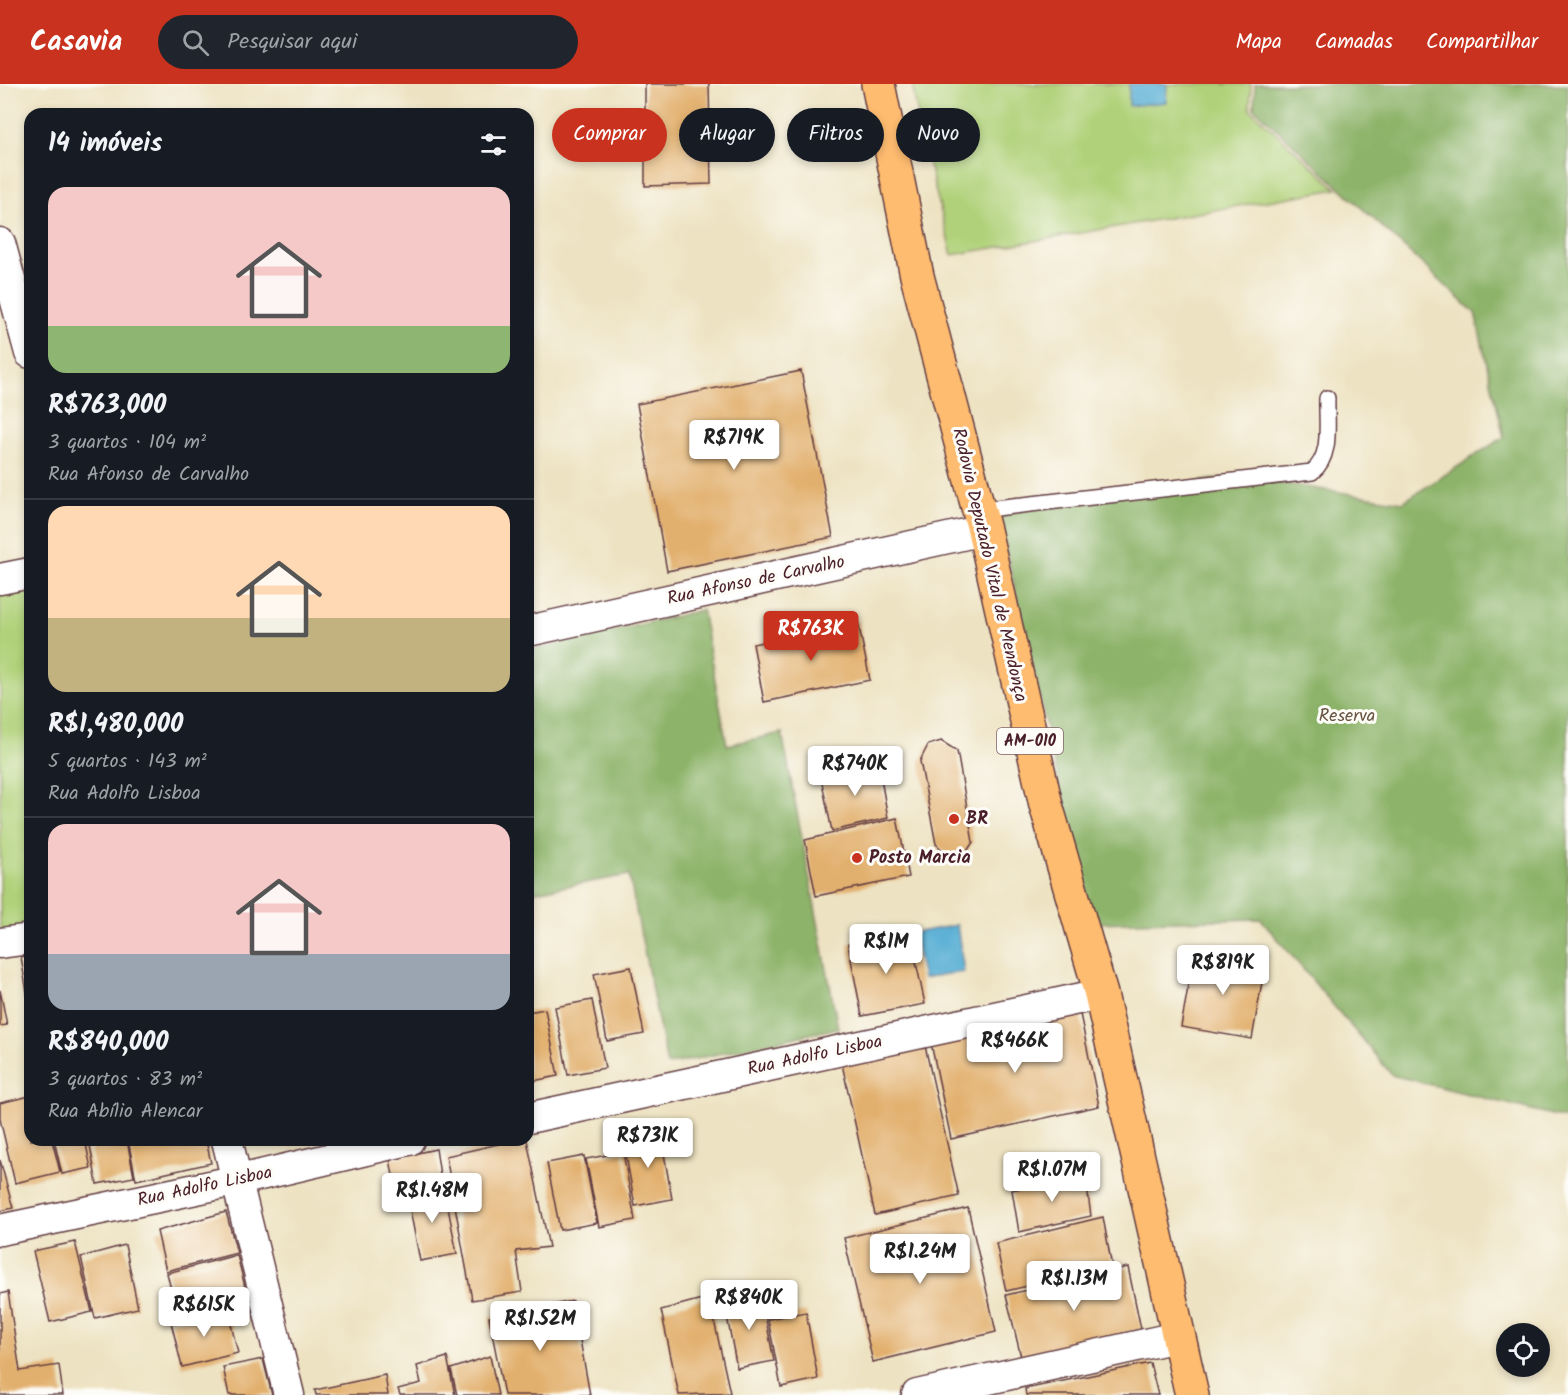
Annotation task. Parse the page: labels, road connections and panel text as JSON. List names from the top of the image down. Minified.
{"streets":{"main road":["Rodovia Deputado Vital de Mendonça","AM-010"],"street":["Rua Afonso de Carvalho","Rua Adolfo Lisboa"]},"crossings":[["Rodovia Deputado Vital de Mendonça","Rua Afonso de Carvalho"],["Rodovia Deputado Vital de Mendonça","Rua Adolfo Lisboa"]],"parks":["Reserva"],"places":["BR","Posto Marcia"],"page":{"header":"Casavia","search":"Pesquisar aqui","nav":["Mapa","Camadas","Compartilhar"],"chip":["Comprar","Alugar","Filtros","Novo"],"heading":"14 imóveis","list":[{"name":"R$763,000","note":"3 quartos · 104 m² · Rua Afonso de Carvalho"},{"name":"R$1,480,000","note":"5 quartos · 143 m² · Rua Adolfo Lisboa"},{"name":"R$840,000","note":"3 quartos · 83 m² · Rua Abílio Alencar"}],"price":["R$719K","R$763K","R$740K","R$1M","R$819K","R$466K","R$731K","R$1.07M","R$1.48M","R$1.24M","R$1.13M","R$840K","R$615K","R$1.52M"]}}
